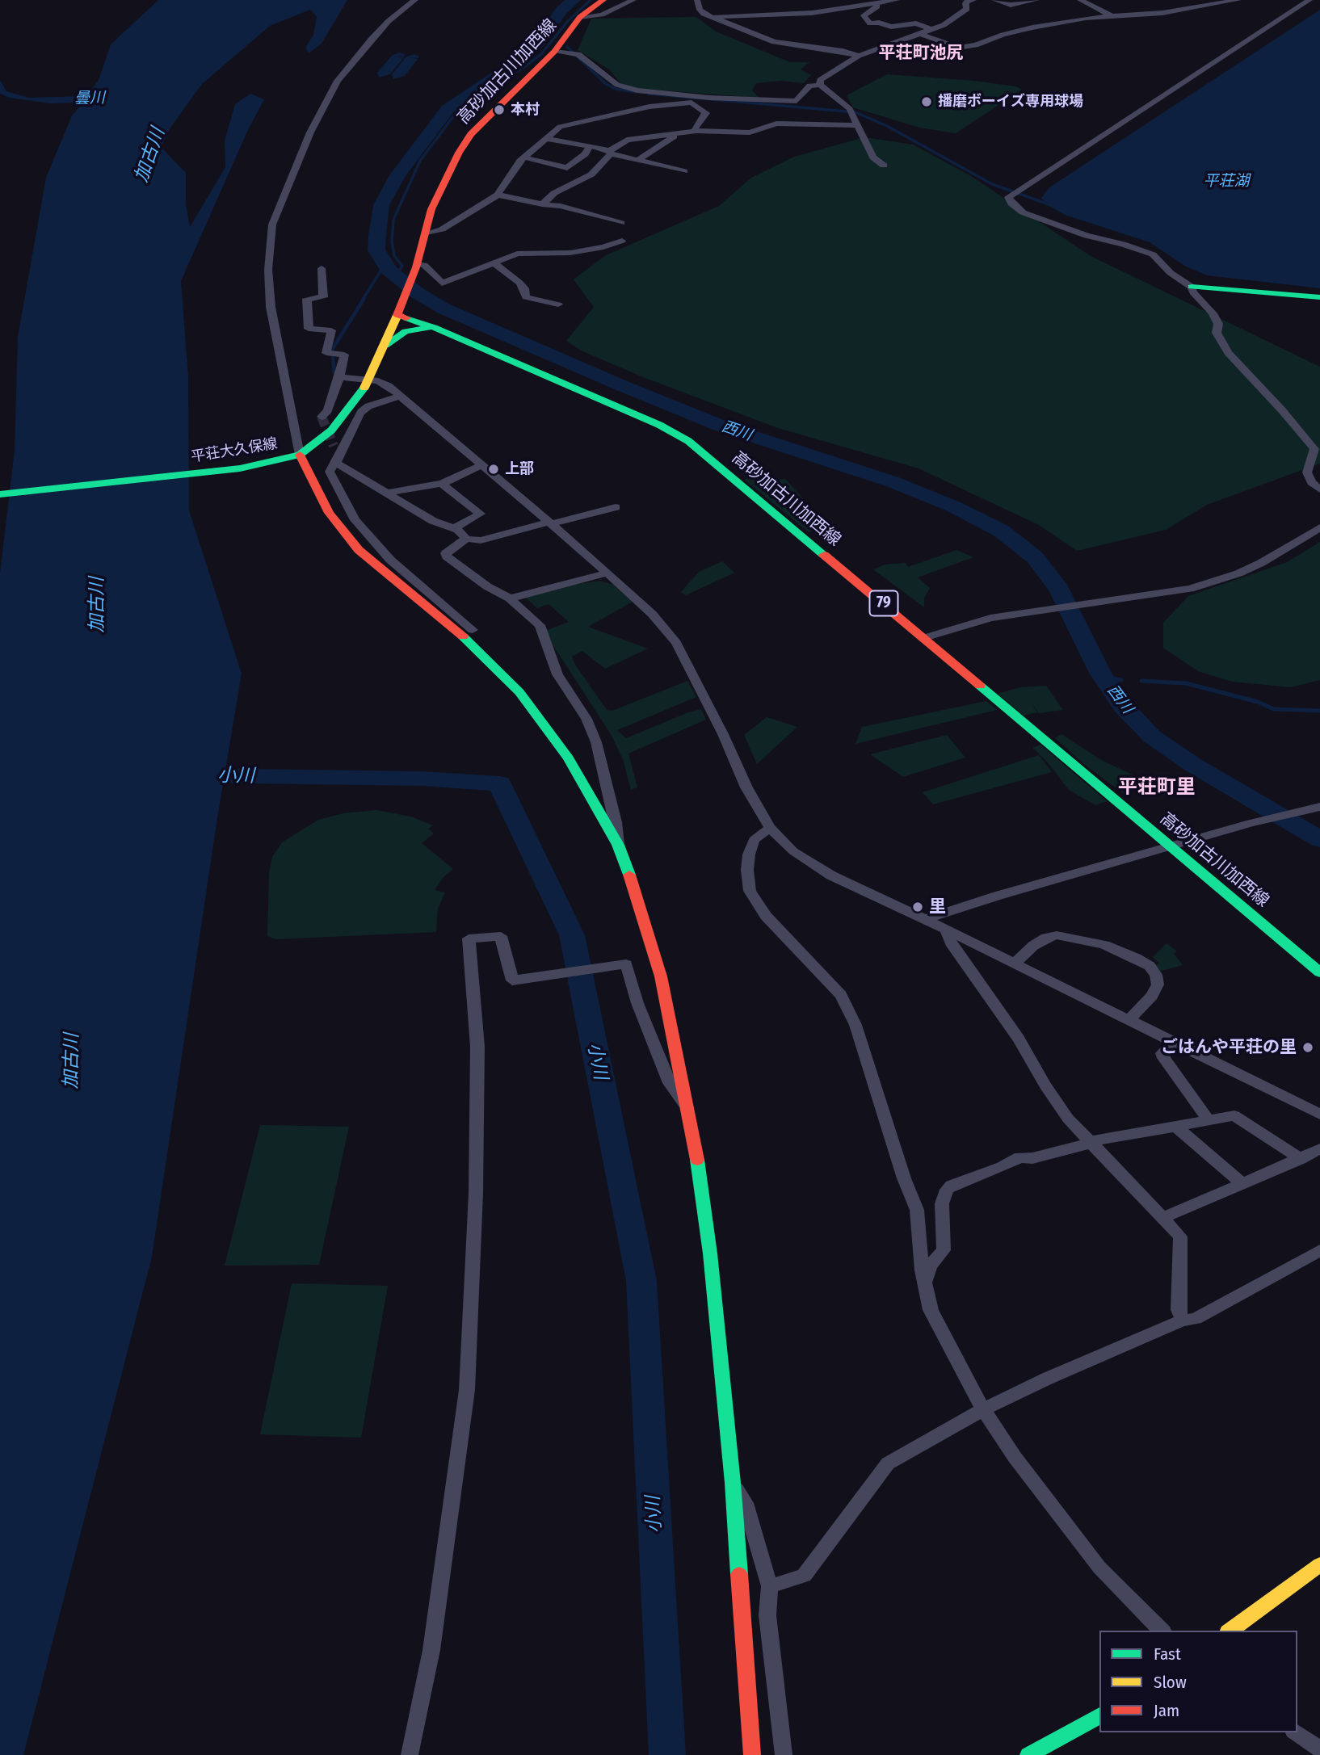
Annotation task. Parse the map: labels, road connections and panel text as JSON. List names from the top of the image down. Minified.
{"streets":{"main road":["高砂加古川加西線","平荘大久保線","79"]},"crossings":[["高砂加古川加西線","平荘大久保線"]],"districts":["平荘町池尻","平荘町里"],"water":["曇川","加古川","平荘湖","西川","小川"],"places":["播磨ボーイズ専用球場","本村","上部","里","ごはんや平荘の里"],"legend":["Fast","Slow","Jam"]}
